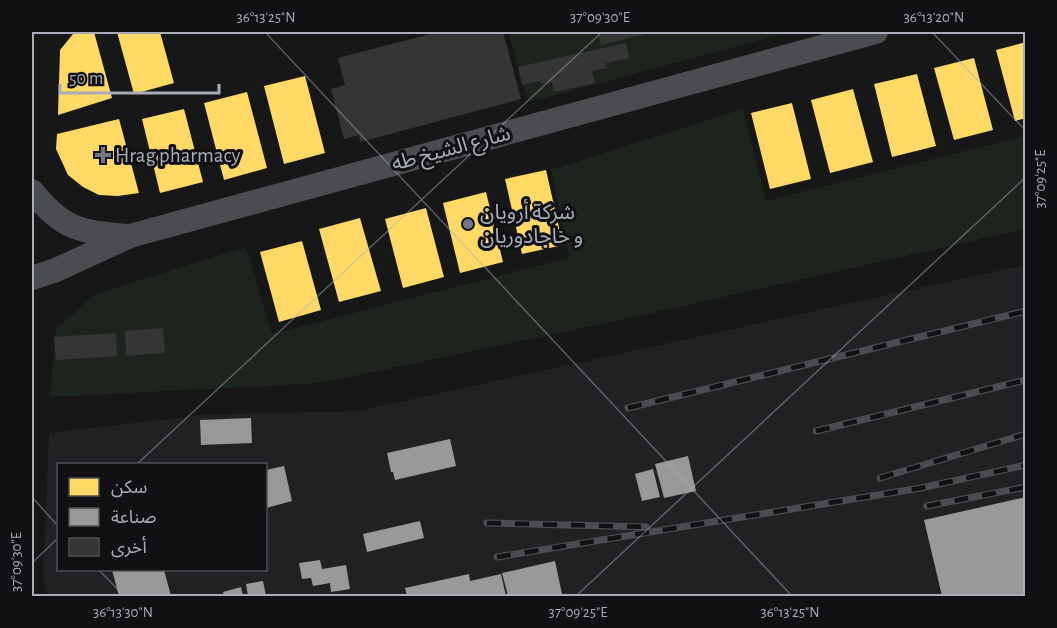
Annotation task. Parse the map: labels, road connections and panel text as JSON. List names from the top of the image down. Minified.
{"streets":{"street":["شارع الشيخ طه"]},"places":{"health":["Hrag pharmacy"],"other":["شركة أرويان و خاجادوريان"]},"legend":["سكن","صناعة","أخرى"],"scale_bar":"50 m","coordinates":["36°13'25\"N","37°09'30\"E","36°13'20\"N","37°09'25\"E","36°13'30\"N"]}
